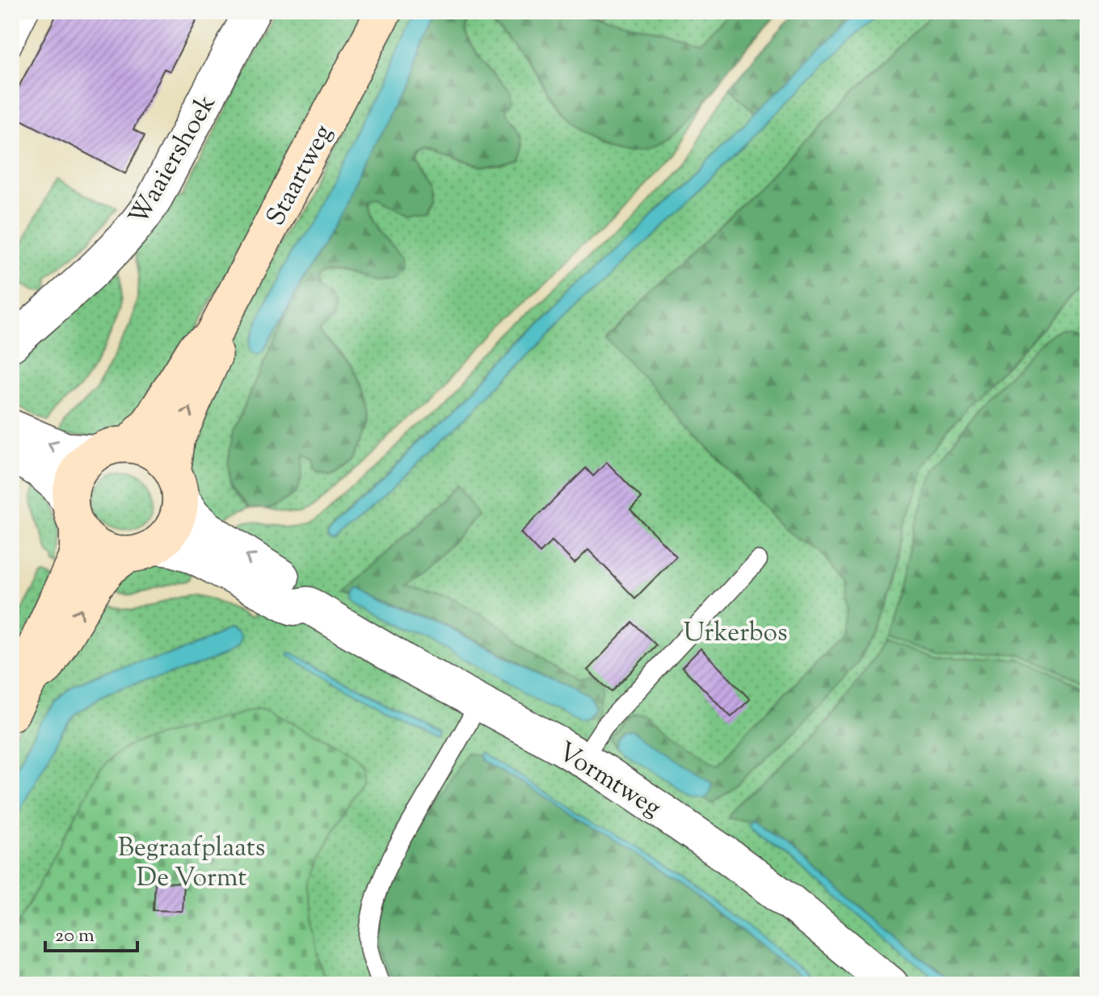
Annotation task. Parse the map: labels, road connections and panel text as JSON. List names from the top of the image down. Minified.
{"streets":{"main road":["Staartweg"],"street":["Waaiershoek","Vormtweg"]},"crossings":[["Staartweg","Vormtweg"]],"parks":["Urkerbos","Begraafplaats De Vormt"],"scale_bar":"20 m"}
